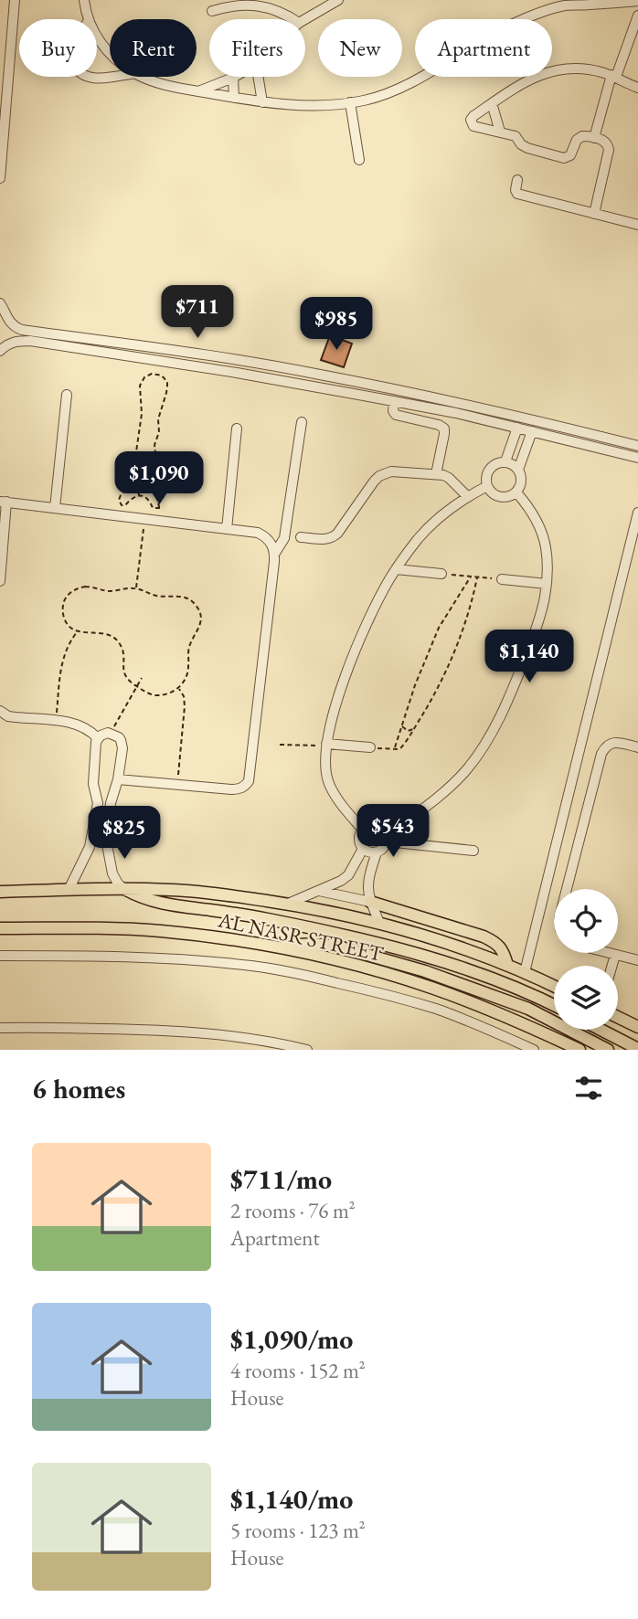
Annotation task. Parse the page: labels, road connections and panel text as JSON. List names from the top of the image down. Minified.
{"streets":{"main road":["AL NASR STREET"]},"page":{"chip":["Buy","Rent","Filters","New","Apartment"],"price":["$711","$985","$1,090","$1,140","$543","$825"],"heading":"6 homes","list":[{"name":"$711/mo","note":"2 rooms · 76 m² · Apartment"},{"name":"$1,090/mo","note":"4 rooms · 152 m² · House"},{"name":"$1,140/mo","note":"5 rooms · 123 m² · House"}]}}
